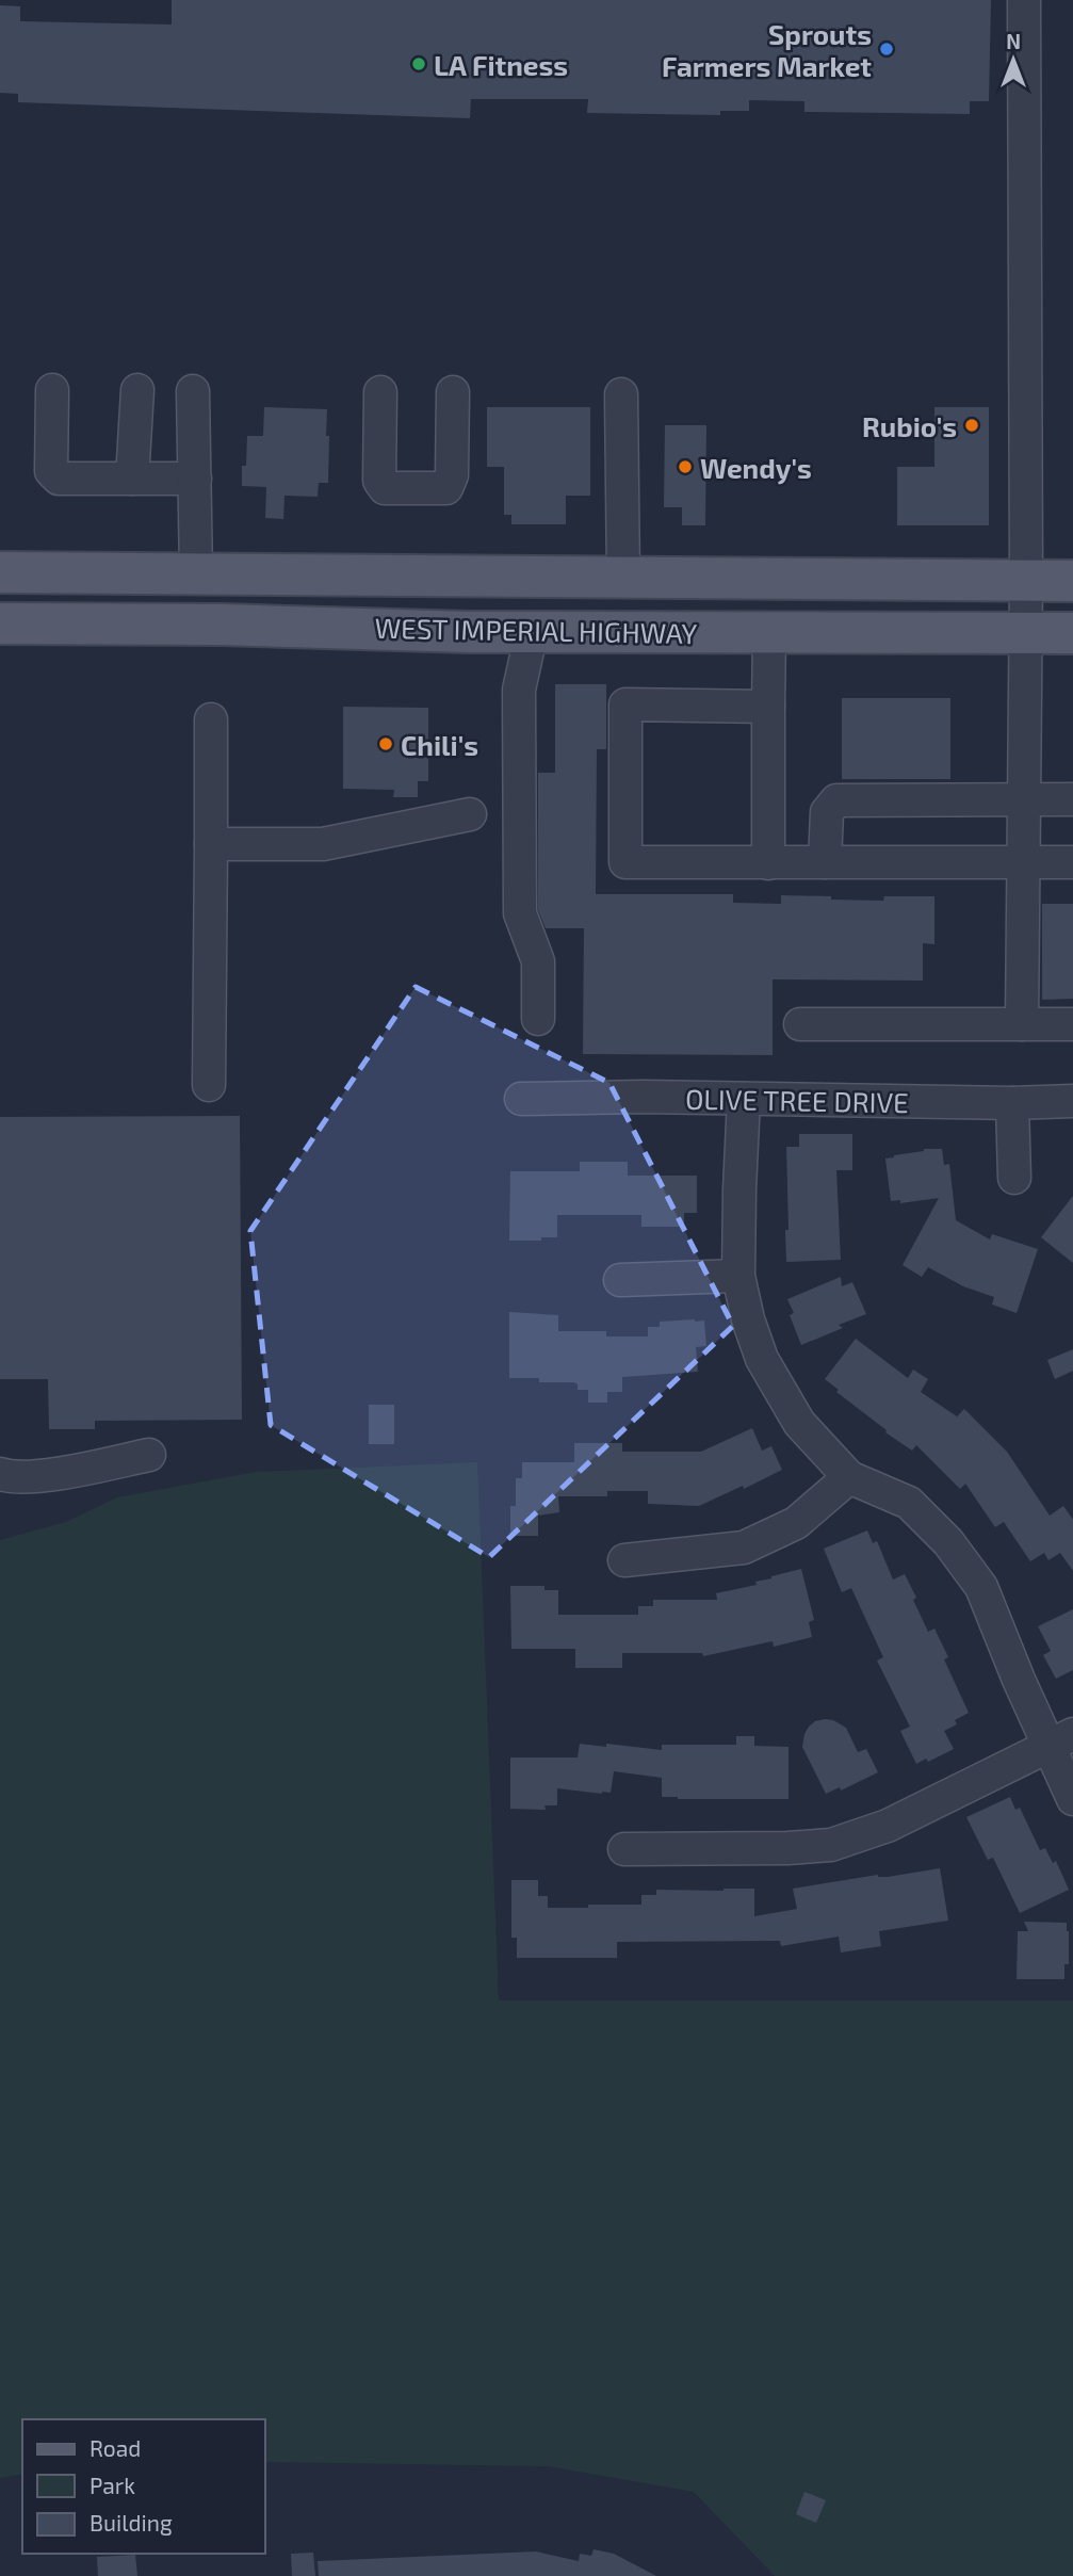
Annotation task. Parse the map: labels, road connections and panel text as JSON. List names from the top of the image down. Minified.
{"streets":{"main road":["WEST IMPERIAL HIGHWAY"],"street":["OLIVE TREE DRIVE"]},"places":["Sprouts Farmers Market","LA Fitness","Rubio's","Wendy's","Chili's"],"legend":["Road","Park","Building"],"north":"top"}
